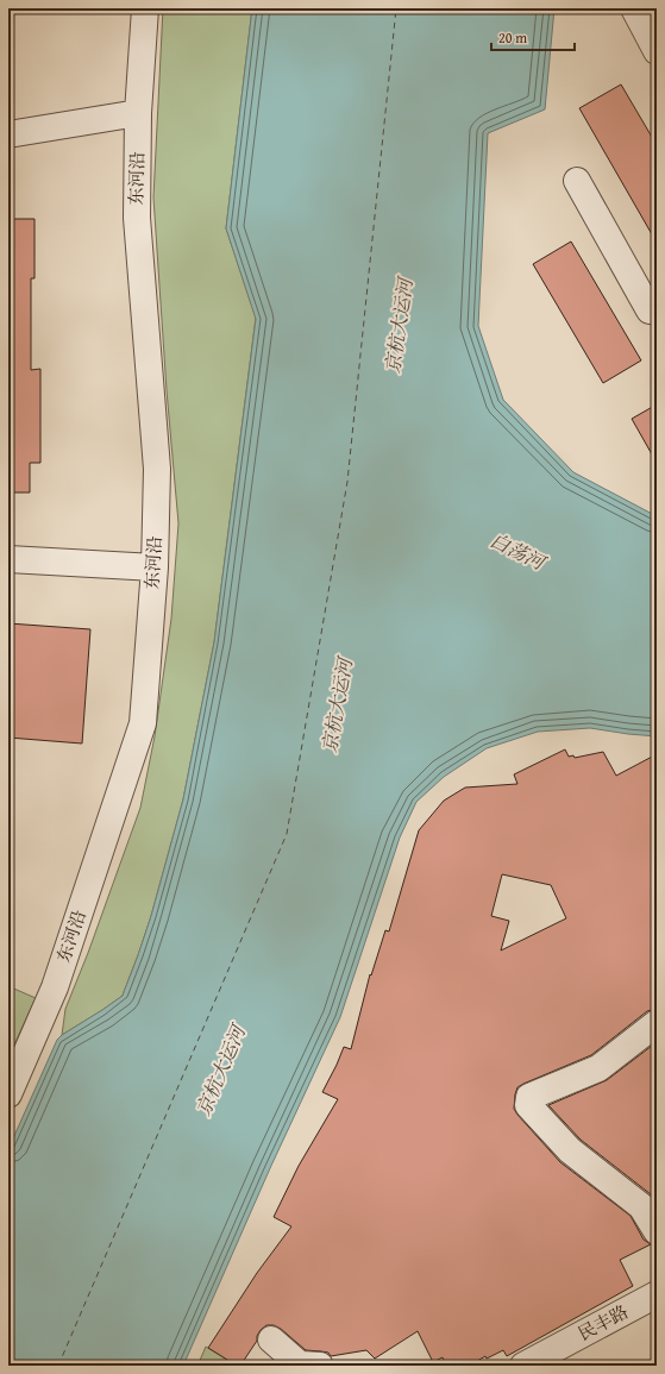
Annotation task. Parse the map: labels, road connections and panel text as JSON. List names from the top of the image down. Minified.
{"streets":{"street":["东河沿","民丰路"]},"water":["京杭大运河","白荡河"],"scale_bar":"20 m"}
